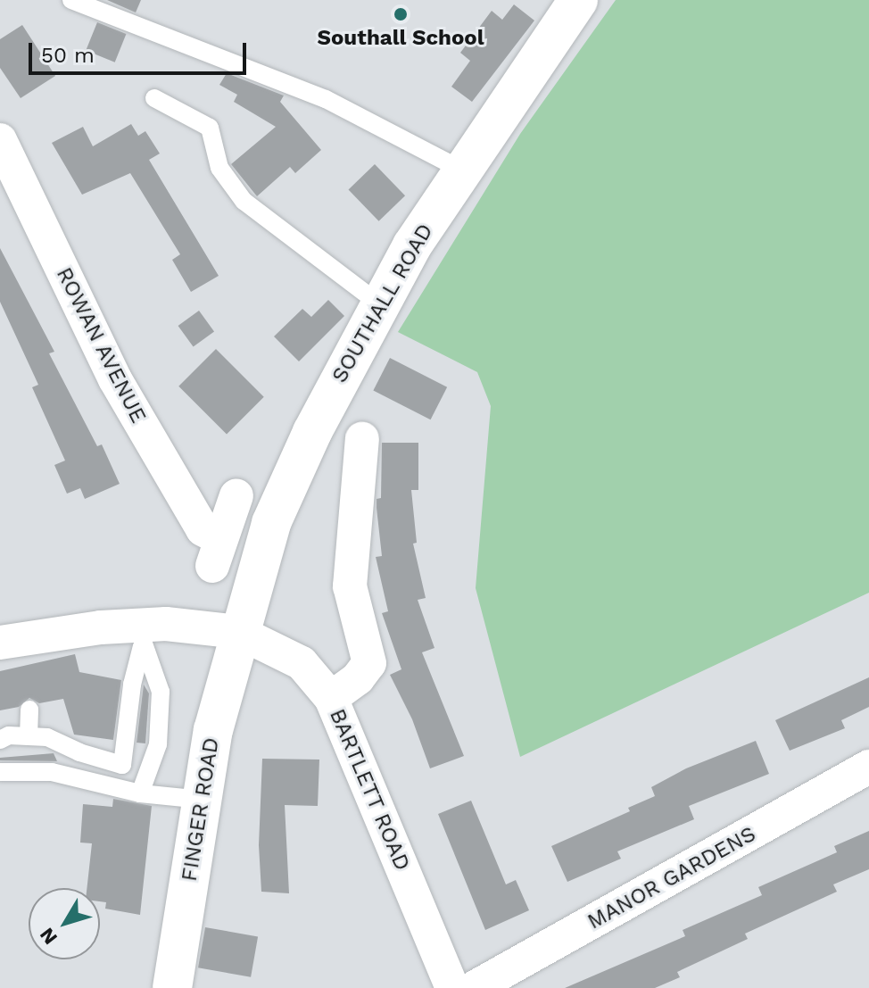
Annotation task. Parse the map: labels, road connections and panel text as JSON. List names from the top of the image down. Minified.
{"streets":{"main road":["SOUTHALL ROAD","FINGER ROAD"],"street":["ROWAN AVENUE","BARTLETT ROAD","MANOR GARDENS"]},"crossings":[["SOUTHALL ROAD","BARTLETT ROAD"],["SOUTHALL ROAD","FINGER ROAD"],["BARTLETT ROAD","FINGER ROAD"]],"places":["Southall School"],"scale_bar":"50 m","north":"bottom left"}
